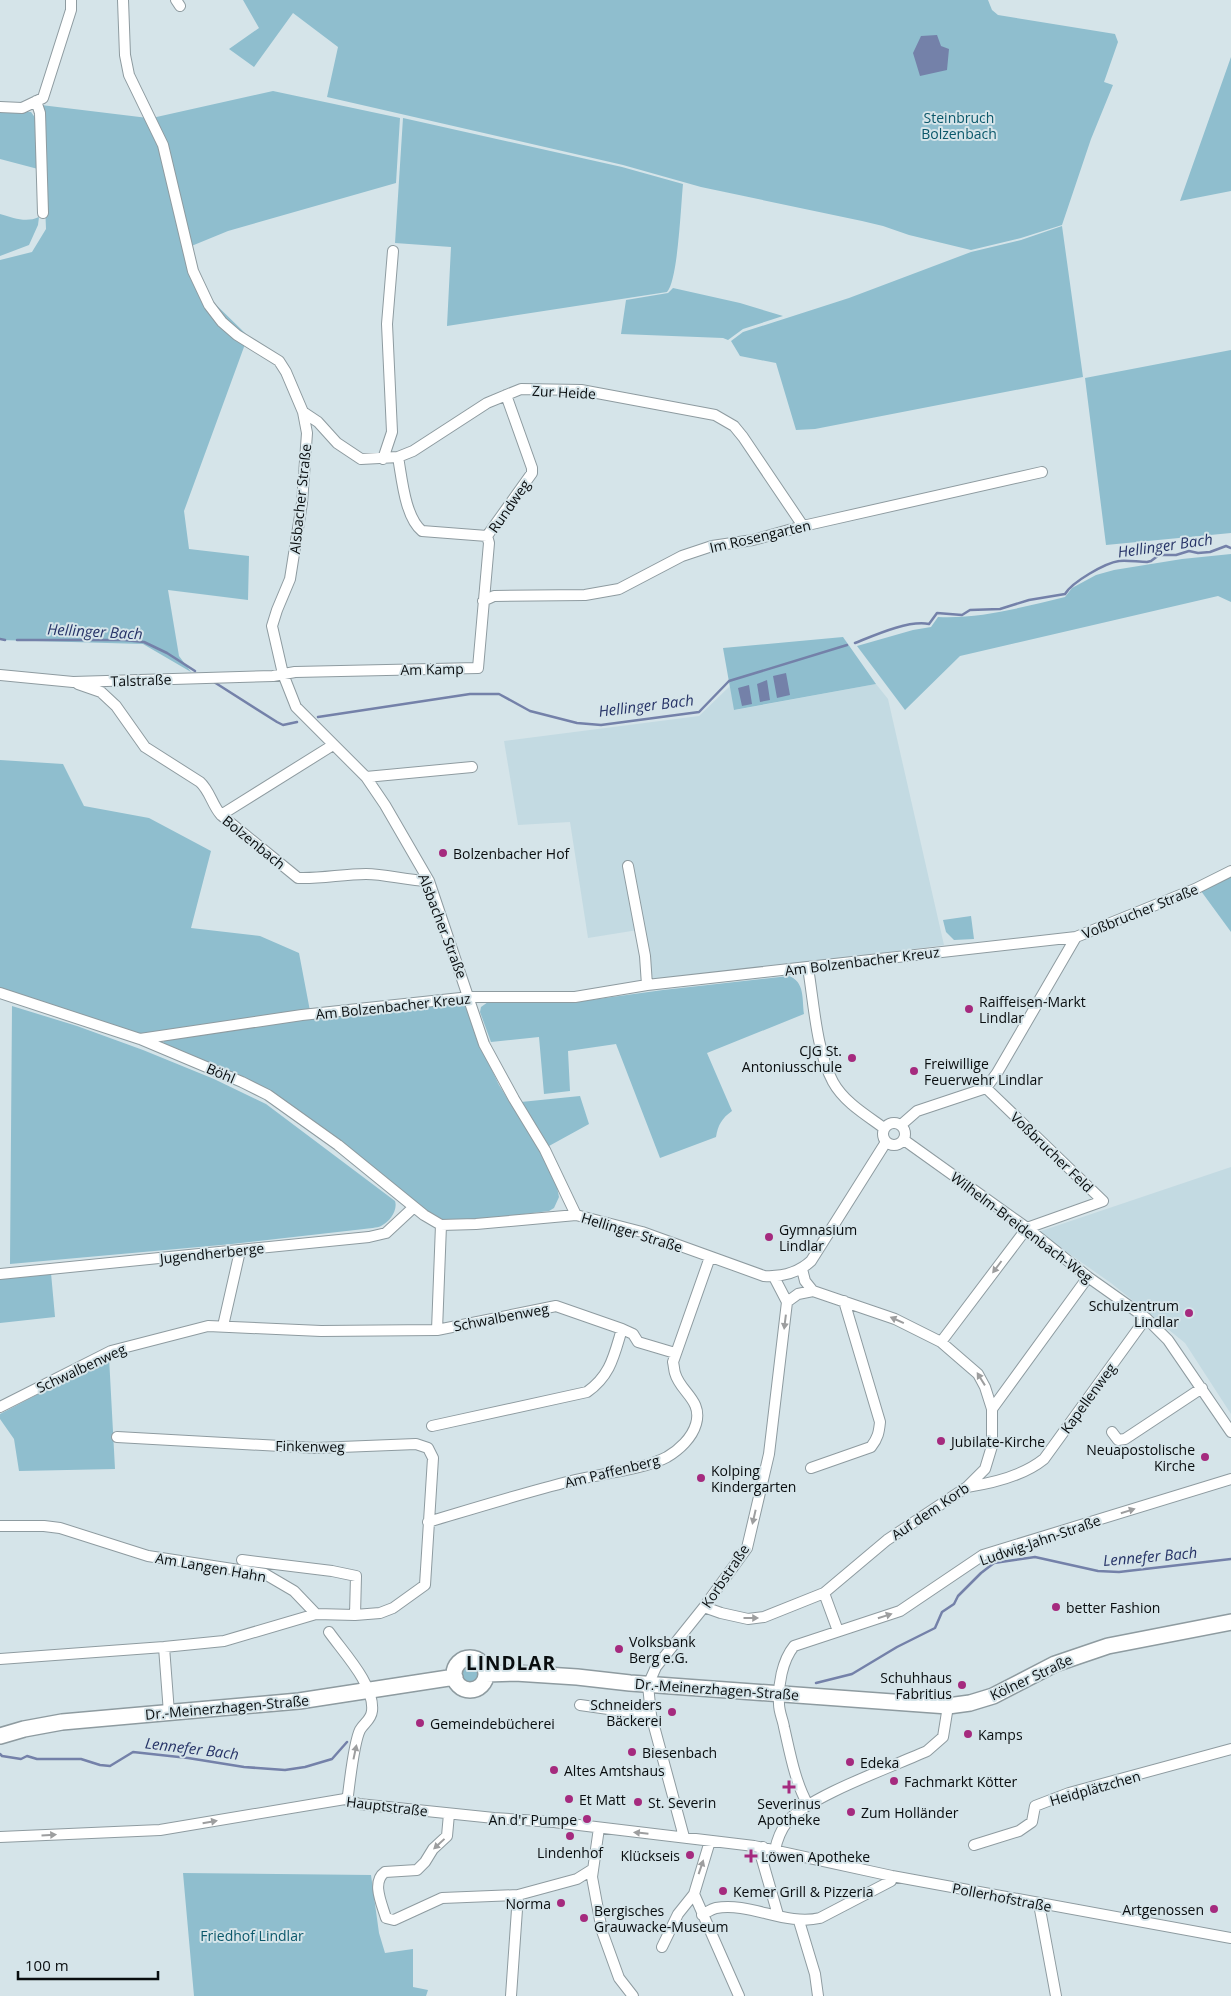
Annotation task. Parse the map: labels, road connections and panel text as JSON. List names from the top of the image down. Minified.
{"streets":{"main road":["Kölner Straße","Dr.-Meinerzhagen-Straße"],"street":["Zur Heide","Alsbacher Straße","Rundweg","Im Rosengarten","Am Kamp","Talstraße","Bolzenbach","Voßbrucher Straße","Am Bolzenbacher Kreuz","Böhl","Voßbrucher Feld","Wilhelm-Breidenbach-Weg","Hellinger Straße","Jugendherberge","Schwalbenweg","Kapellenweg","Finkenweg","Am Paffenberg","Auf dem Korb","Ludwig-Jahn-Straße","Am Langen Hahn","Korbstraße","Heidplätzchen","Hauptstraße","Pollerhofstraße"]},"crossings":[["Zur Heide","Alsbacher Straße"],["Zur Heide","Rundweg"],["Zur Heide","Im Rosengarten"],["Alsbacher Straße","Am Kamp"],["Alsbacher Straße","Talstraße"],["Alsbacher Straße","Bolzenbach"],["Alsbacher Straße","Am Bolzenbacher Kreuz"],["Alsbacher Straße","Hellinger Straße"],["Rundweg","Am Kamp"],["Im Rosengarten","Am Kamp"],["Am Kamp","Talstraße"],["Talstraße","Bolzenbach"],["Voßbrucher Straße","Am Bolzenbacher Kreuz"],["Voßbrucher Straße","Voßbrucher Feld"],["Am Bolzenbacher Kreuz","Böhl"],["Böhl","Jugendherberge"],["Voßbrucher Feld","Wilhelm-Breidenbach-Weg"],["Wilhelm-Breidenbach-Weg","Kapellenweg"],["Hellinger Straße","Schwalbenweg"],["Hellinger Straße","Am Paffenberg"],["Schwalbenweg","Am Paffenberg"],["Kapellenweg","Auf dem Korb"],["Finkenweg","Am Paffenberg"],["Auf dem Korb","Korbstraße"],["Ludwig-Jahn-Straße","Dr.-Meinerzhagen-Straße"],["Korbstraße","Dr.-Meinerzhagen-Straße"],["Kölner Straße","Dr.-Meinerzhagen-Straße"],["Hauptstraße","Pollerhofstraße"]],"one_way":["Ludwig-Jahn-Straße","Korbstraße"],"districts":["LINDLAR"],"water":["Hellinger Bach","Lennefer Bach"],"parks":["Steinbruch Bolzenbach","Friedhof Lindlar"],"places":{"other":["Bolzenbacher Hof","Raiffeisen-Markt Lindlar","CJG St. Antoniusschule","Freiwillige Feuerwehr Lindlar","Gymnasium Lindlar","Schulzentrum Lindlar","Jubilate-Kirche","Neuapostolische Kirche","Kolping Kindergarten","better Fashion","Volksbank Berg e.G.","Schuhhaus Fabritius","Schneiders Bäckerei","Gemeindebücherei","Kamps","Biesenbach","Edeka","Altes Amtshaus","Fachmarkt Kötter","Et Matt","St. Severin","Zum Holländer","An d'r Pumpe","Lindenhof","Klückseis","Kemer Grill & Pizzeria","Norma","Artgenossen","Bergisches Grauwacke-Museum"],"health":["Severinus Apotheke","Löwen Apotheke"]},"scale_bar":"100 m"}
